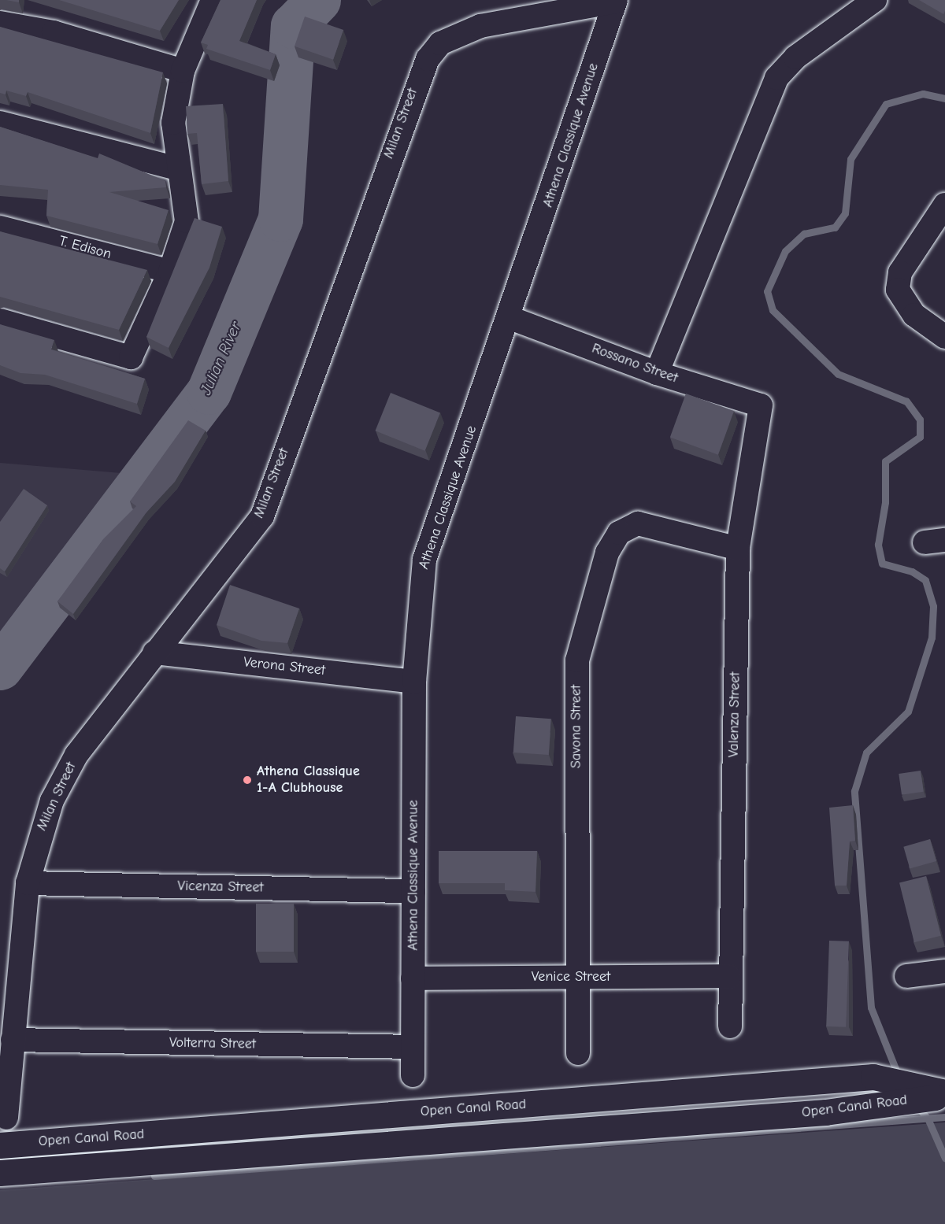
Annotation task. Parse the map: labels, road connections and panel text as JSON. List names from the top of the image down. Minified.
{"streets":{"main road":["Open Canal Road"],"street":["Milan Street","Athena Classique Avenue","T. Edison","Rossano Street","Verona Street","Valenza Street","Savona Street","Vicenza Street","Venice Street","Volterra Street"]},"crossings":[["Milan Street","Athena Classique Avenue"],["Milan Street","Verona Street"],["Milan Street","Vicenza Street"],["Milan Street","Volterra Street"],["Athena Classique Avenue","Rossano Street"],["Athena Classique Avenue","Verona Street"],["Athena Classique Avenue","Vicenza Street"],["Athena Classique Avenue","Venice Street"],["Athena Classique Avenue","Volterra Street"],["Rossano Street","Valenza Street"],["Valenza Street","Savona Street"],["Valenza Street","Venice Street"],["Savona Street","Venice Street"]],"water":["Julian River"],"places":["Athena Classique 1-A Clubhouse"]}
